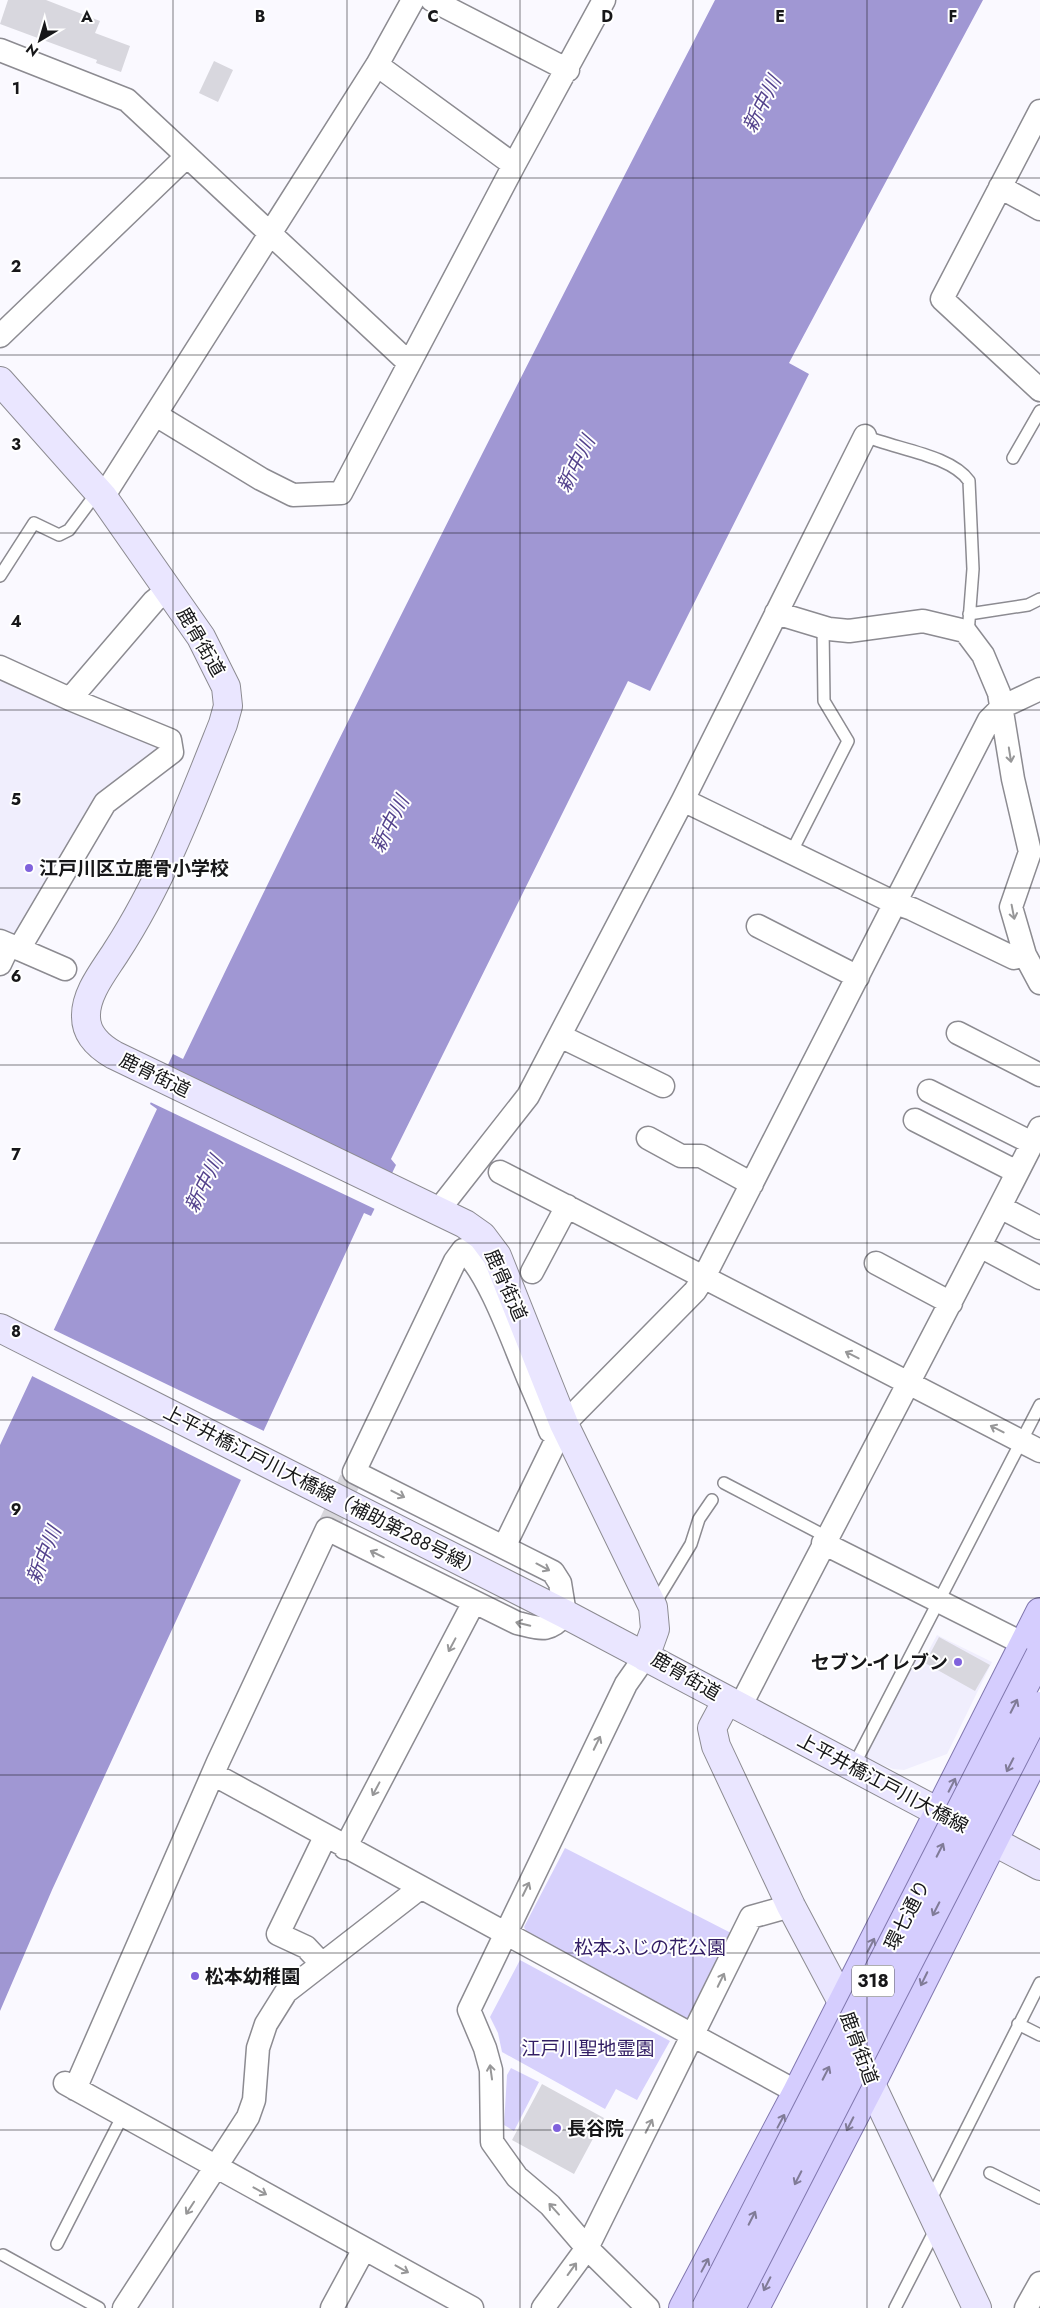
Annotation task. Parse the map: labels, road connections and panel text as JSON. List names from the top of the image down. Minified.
{"streets":{"main road":["環七通り","318"],"street":["鹿骨街道","上平井橋江戸川大橋線（補助第288号線）","上平井橋江戸川大橋線"]},"crossings":[["鹿骨街道","上平井橋江戸川大橋線（補助第288号線）"],["鹿骨街道","上平井橋江戸川大橋線"]],"water":["新中川"],"parks":["松本ふじの花公園","江戸川聖地霊園"],"places":["江戸川区立鹿骨小学校","セブン-イレブン","松本幼稚園","長谷院"],"north":"bottom left","grid":{"columns":["A","B","C","D","E","F"],"rows":["1","2","3","4","5","6","7","8","9"]}}
